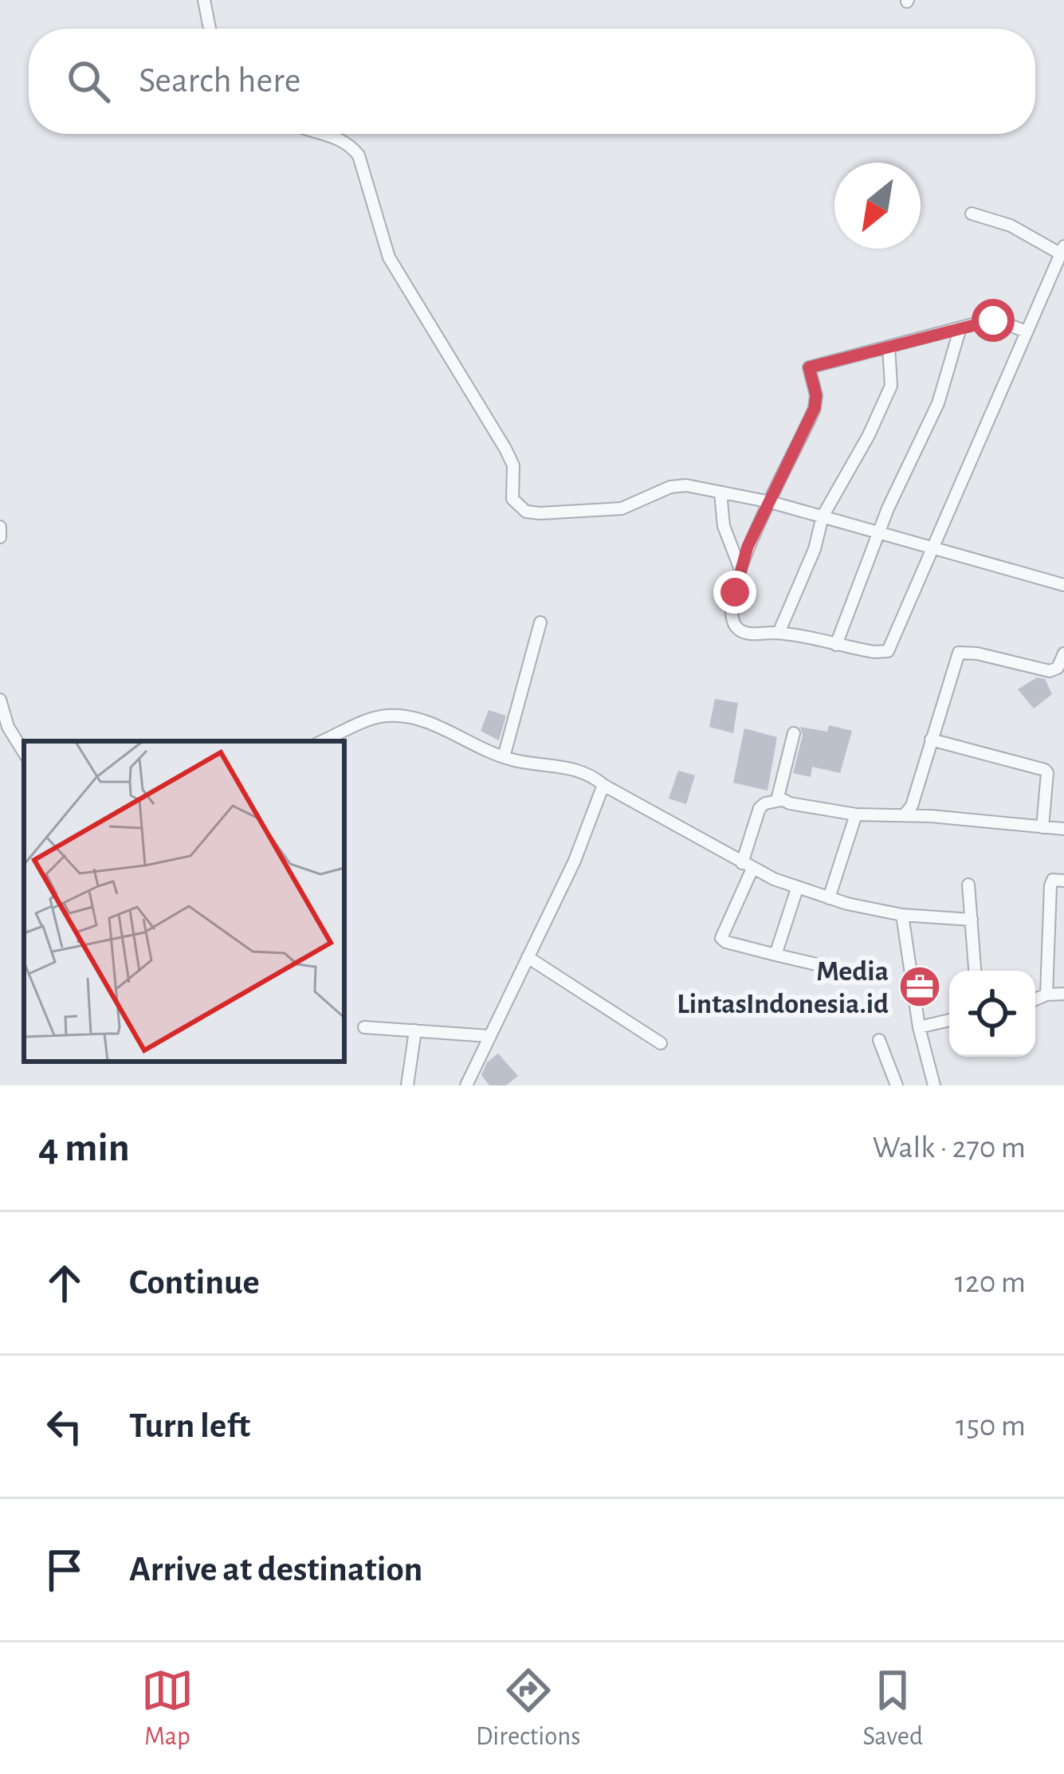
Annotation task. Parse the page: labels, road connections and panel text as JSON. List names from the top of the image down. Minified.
{"places":{"office":["Media LintasIndonesia.id"]},"north":"bottom left","page":{"search":"Search here","heading":["4 min","Walk · 270 m"],"list":[["Continue","120 m"],["Turn left","150 m"],"Arrive at destination"],"nav":["Map","Directions","Saved"]}}
